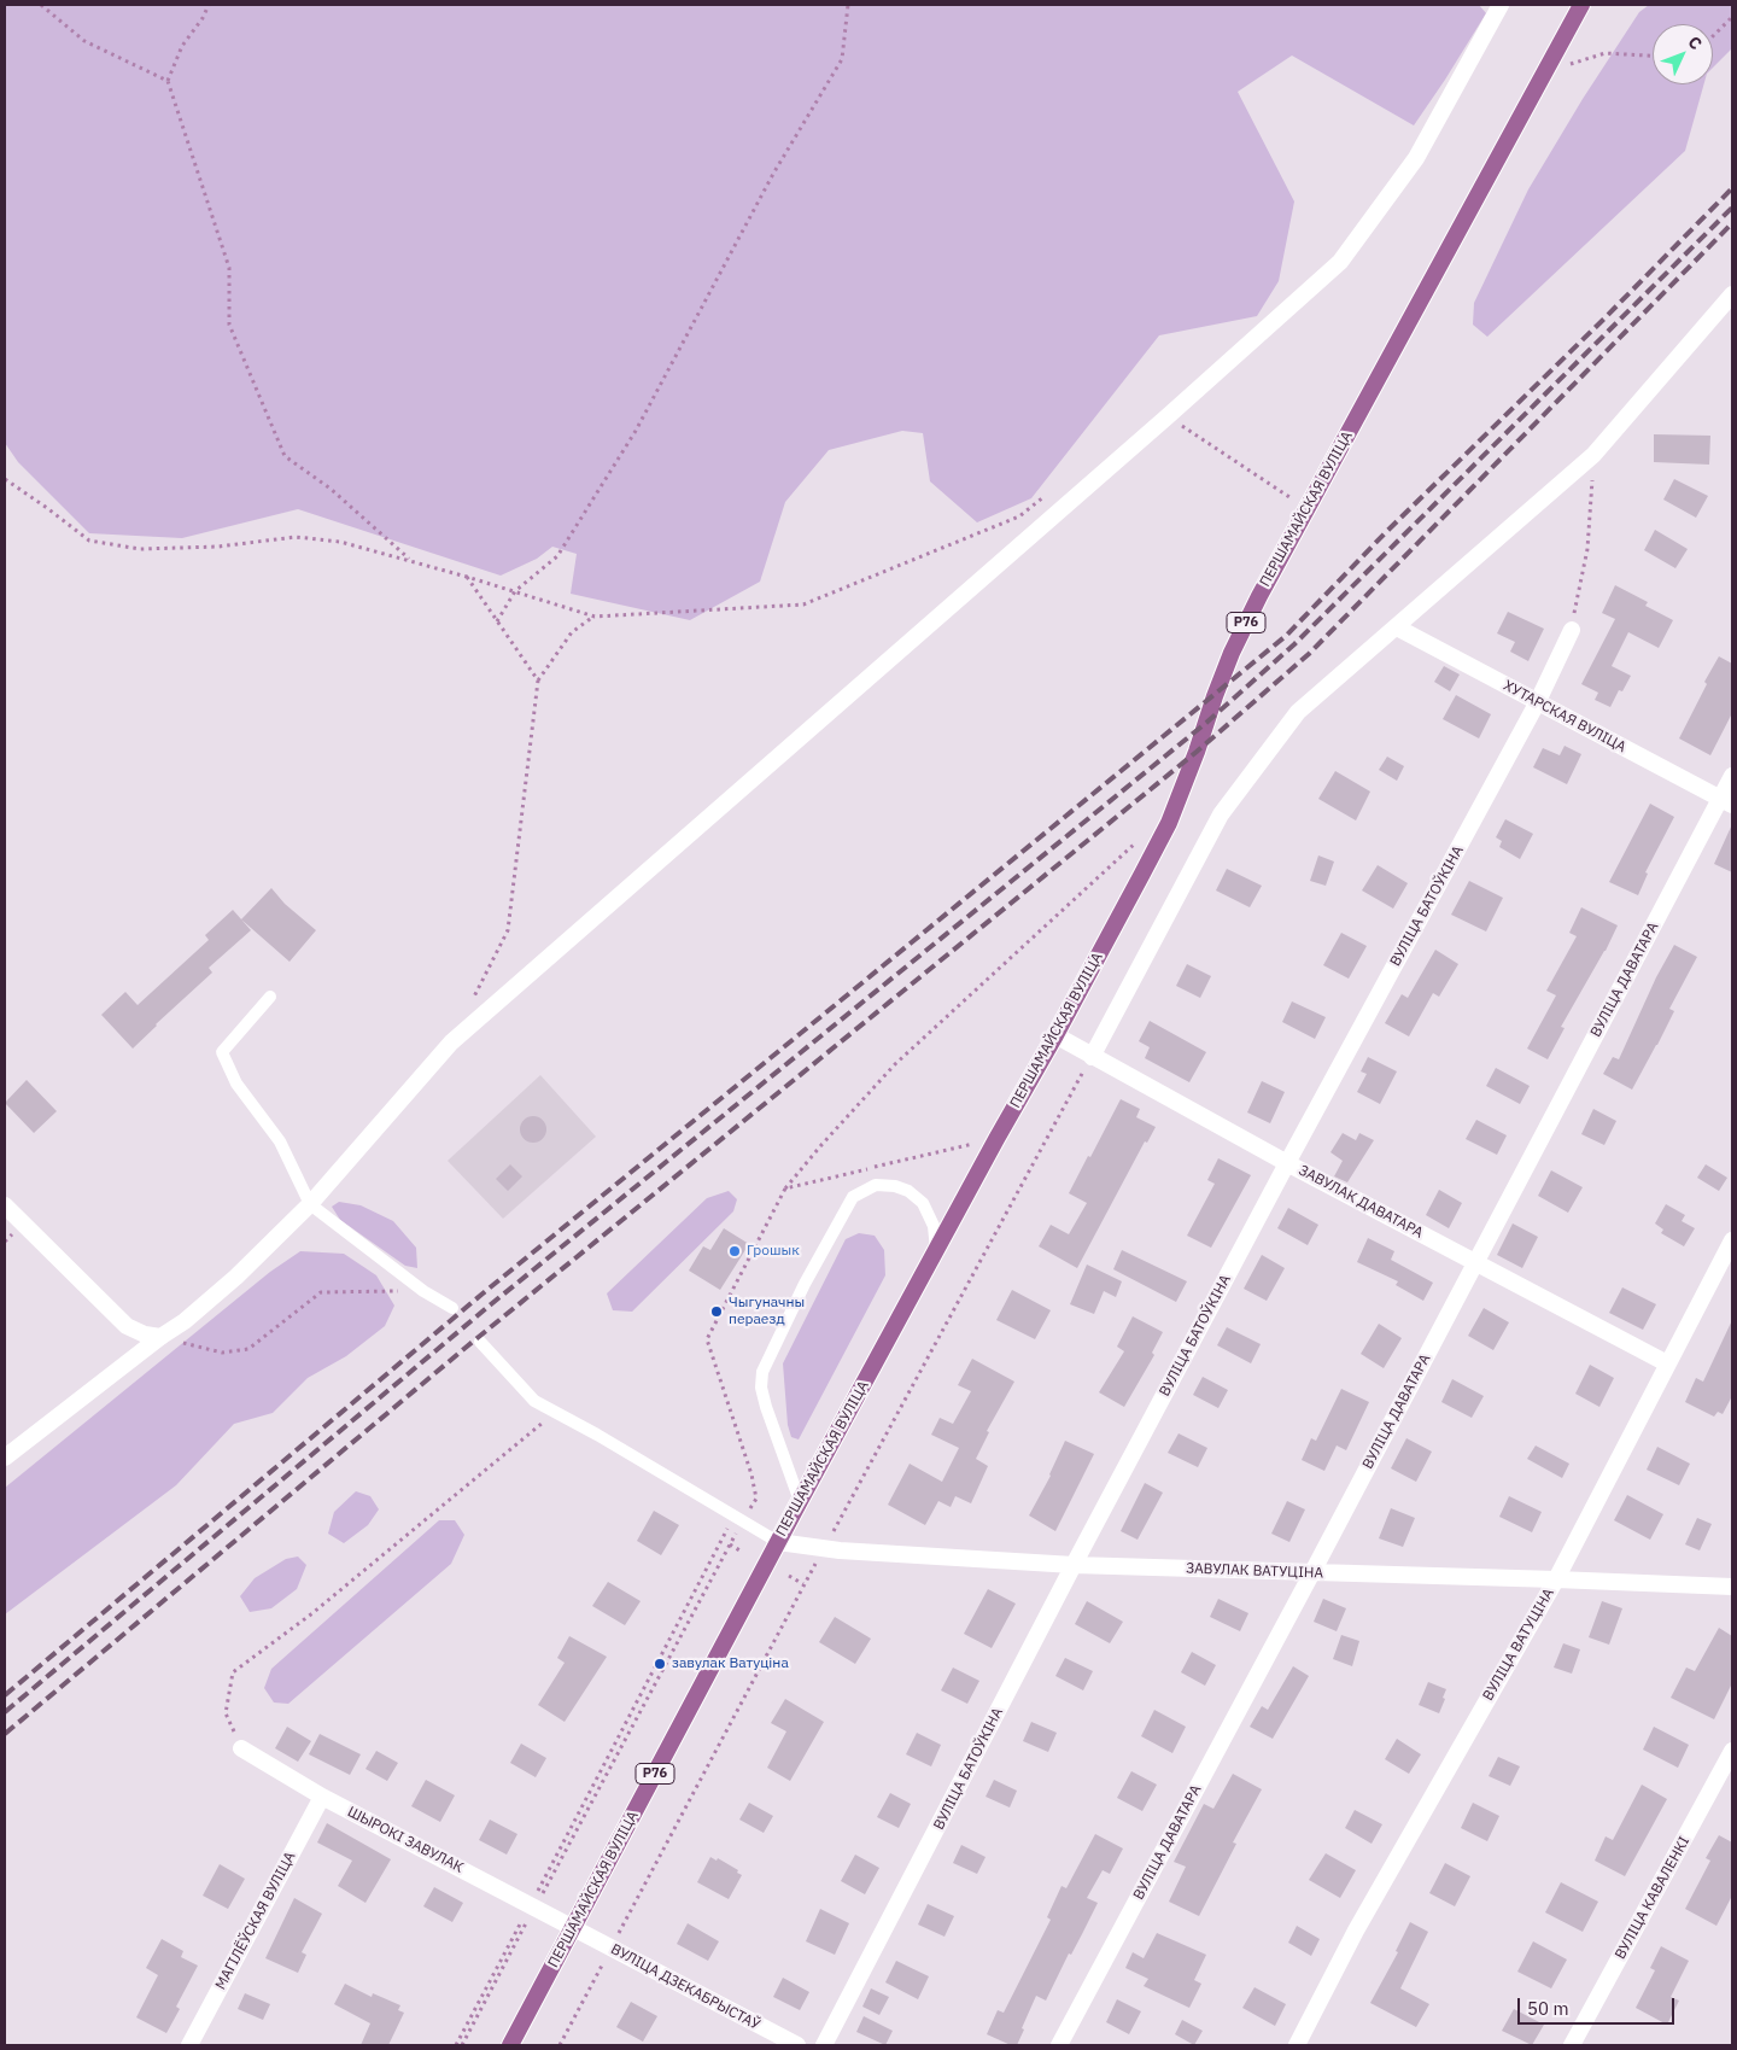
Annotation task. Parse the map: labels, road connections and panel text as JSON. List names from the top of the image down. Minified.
{"streets":{"main road":["ПЕРШАМАЙСКАЯ ВУЛІЦА","Р76"],"street":["ХУТАРСКАЯ ВУЛІЦА","ВУЛІЦА БАТОЎКІНА","ВУЛІЦА ДАВАТАРА","ЗАВУЛАК ДАВАТАРА","ЗАВУЛАК ВАТУЦІНА","ВУЛІЦА ВАТУЦІНА","ШЫРОКІ ЗАВУЛАК","ВУЛІЦА КАВАЛЕНКІ","МАГІЛЁЎСКАЯ ВУЛІЦА","ВУЛІЦА ДЗЕКАБРЫСТАЎ"]},"crossings":[["ПЕРШАМАЙСКАЯ ВУЛІЦА","ЗАВУЛАК ДАВАТАРА"],["ПЕРШАМАЙСКАЯ ВУЛІЦА","ЗАВУЛАК ВАТУЦІНА"],["ПЕРШАМАЙСКАЯ ВУЛІЦА","ШЫРОКІ ЗАВУЛАК"],["ПЕРШАМАЙСКАЯ ВУЛІЦА","ВУЛІЦА ДЗЕКАБРЫСТАЎ"],["ХУТАРСКАЯ ВУЛІЦА","ВУЛІЦА БАТОЎКІНА"],["ХУТАРСКАЯ ВУЛІЦА","ВУЛІЦА ДАВАТАРА"],["ВУЛІЦА БАТОЎКІНА","ЗАВУЛАК ДАВАТАРА"],["ВУЛІЦА БАТОЎКІНА","ЗАВУЛАК ВАТУЦІНА"],["ВУЛІЦА ДАВАТАРА","ЗАВУЛАК ДАВАТАРА"],["ВУЛІЦА ДАВАТАРА","ЗАВУЛАК ВАТУЦІНА"],["ЗАВУЛАК ДАВАТАРА","ВУЛІЦА ВАТУЦІНА"],["ЗАВУЛАК ВАТУЦІНА","ВУЛІЦА ВАТУЦІНА"],["ШЫРОКІ ЗАВУЛАК","МАГІЛЁЎСКАЯ ВУЛІЦА"],["ШЫРОКІ ЗАВУЛАК","ВУЛІЦА ДЗЕКАБРЫСТАЎ"]],"places":["Грошык","Чыгуначны пераезд","завулак Ватуціна"],"scale_bar":"50 m","north":"top right"}
